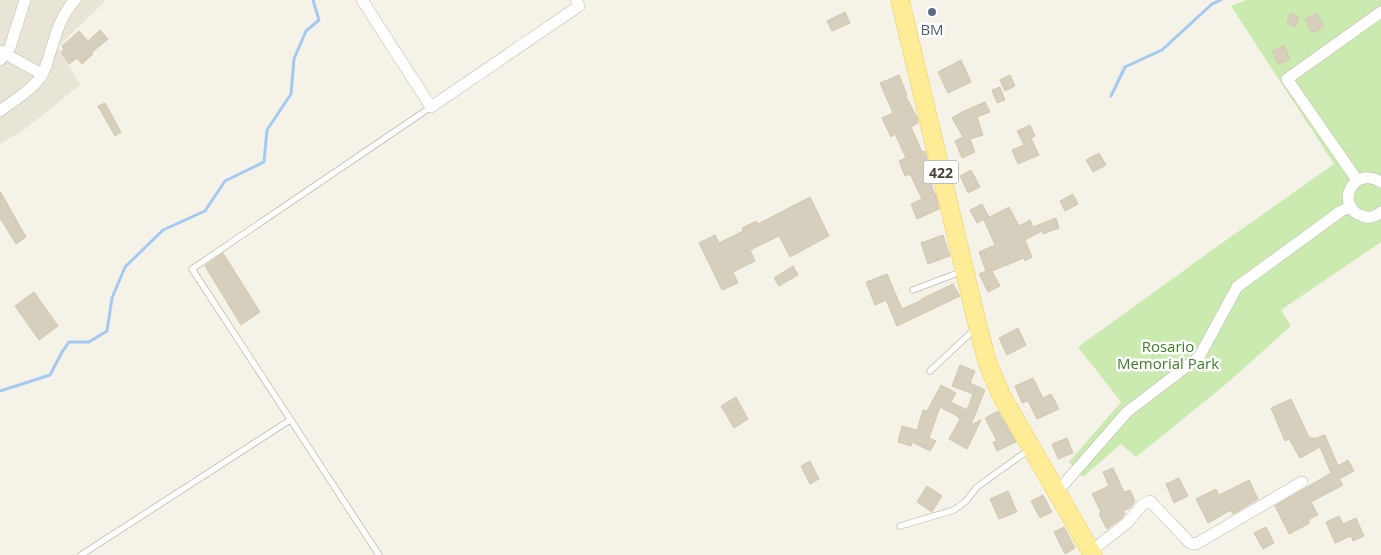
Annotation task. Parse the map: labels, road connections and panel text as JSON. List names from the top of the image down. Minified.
{"streets":{"main road":["422"]},"parks":["Rosario Memorial Park"],"places":["BM"]}
